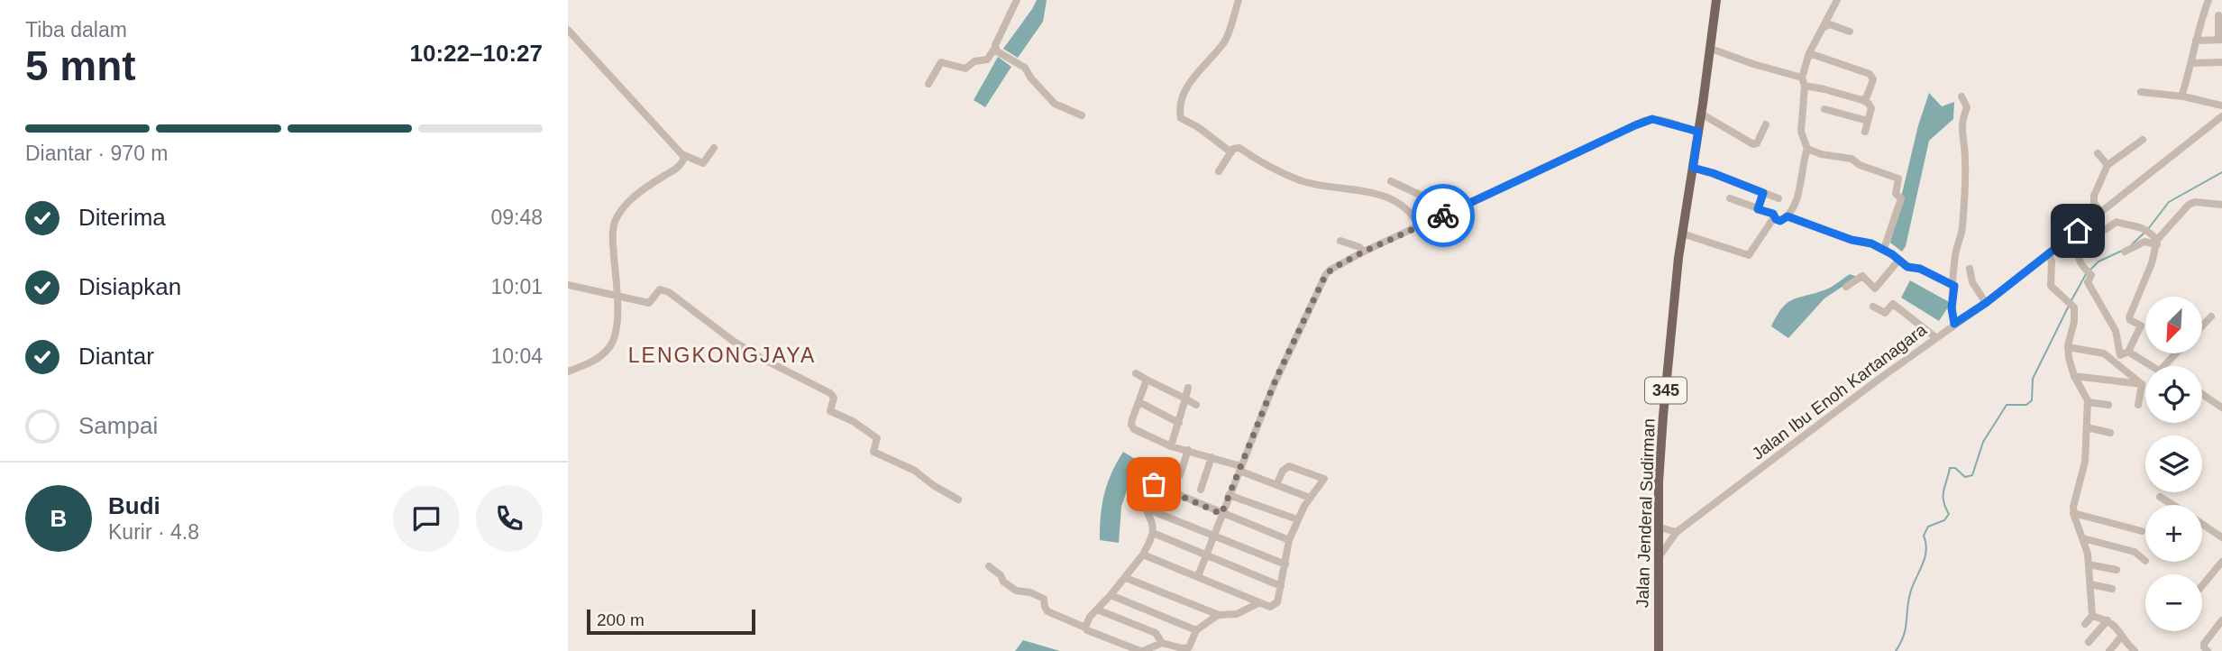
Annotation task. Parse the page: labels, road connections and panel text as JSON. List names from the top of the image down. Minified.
{"streets":{"main road":["345","Jalan Jenderal Sudirman"],"street":["Jalan Ibu Enoh Kartanagara"]},"crossings":[["Jalan Ibu Enoh Kartanagara","Jalan Jenderal Sudirman"]],"districts":["LENGKONGJAYA"],"scale_bar":"200 m","north":"bottom left","page":{"heading":["5 mnt","Tiba dalam","10:22–10:27"],"panel":["Budi","Kurir · 4.8"],"bar":"Diantar · 970 m","list":[["Diterima","09:48"],["Disiapkan","10:01"],["Diantar","10:04"],"Sampai"],"map_buttons":["+","−"],"round":"B","scale":"200 m"}}
